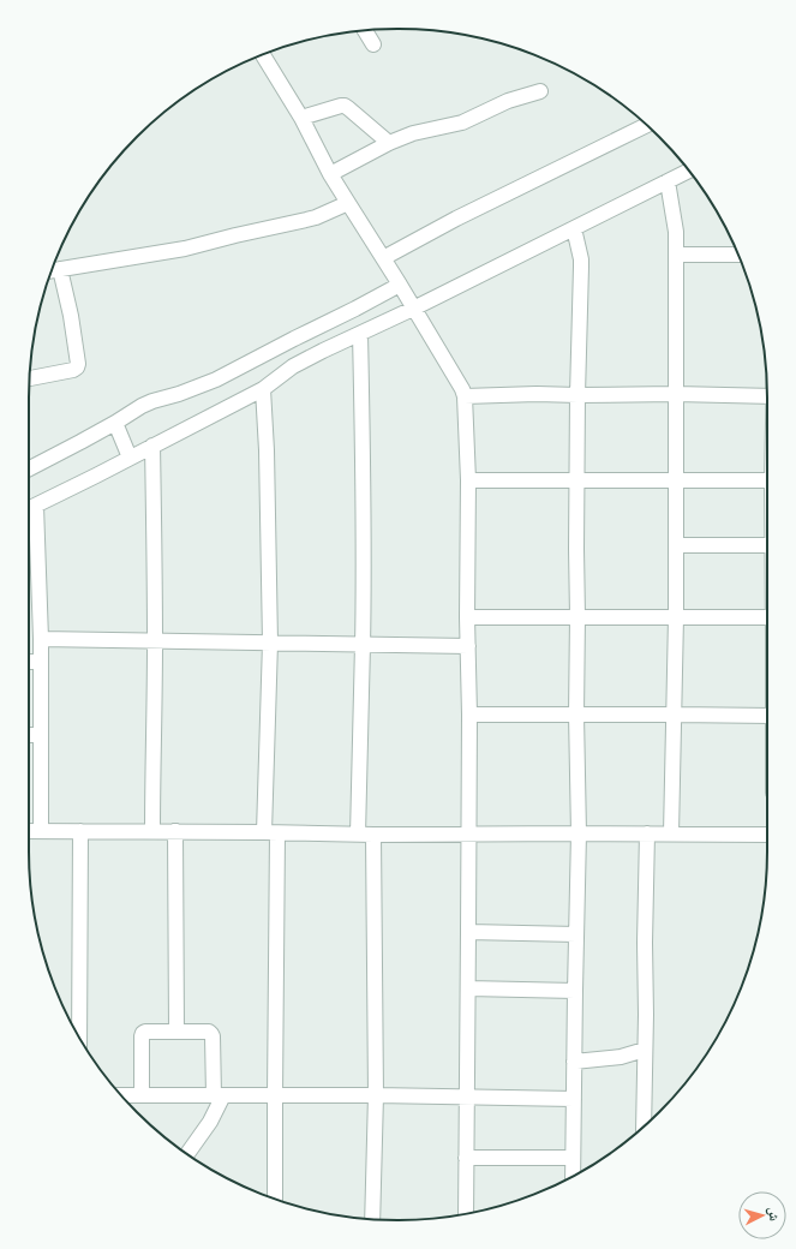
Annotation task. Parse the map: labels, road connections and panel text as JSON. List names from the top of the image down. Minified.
{"north":"right"}
